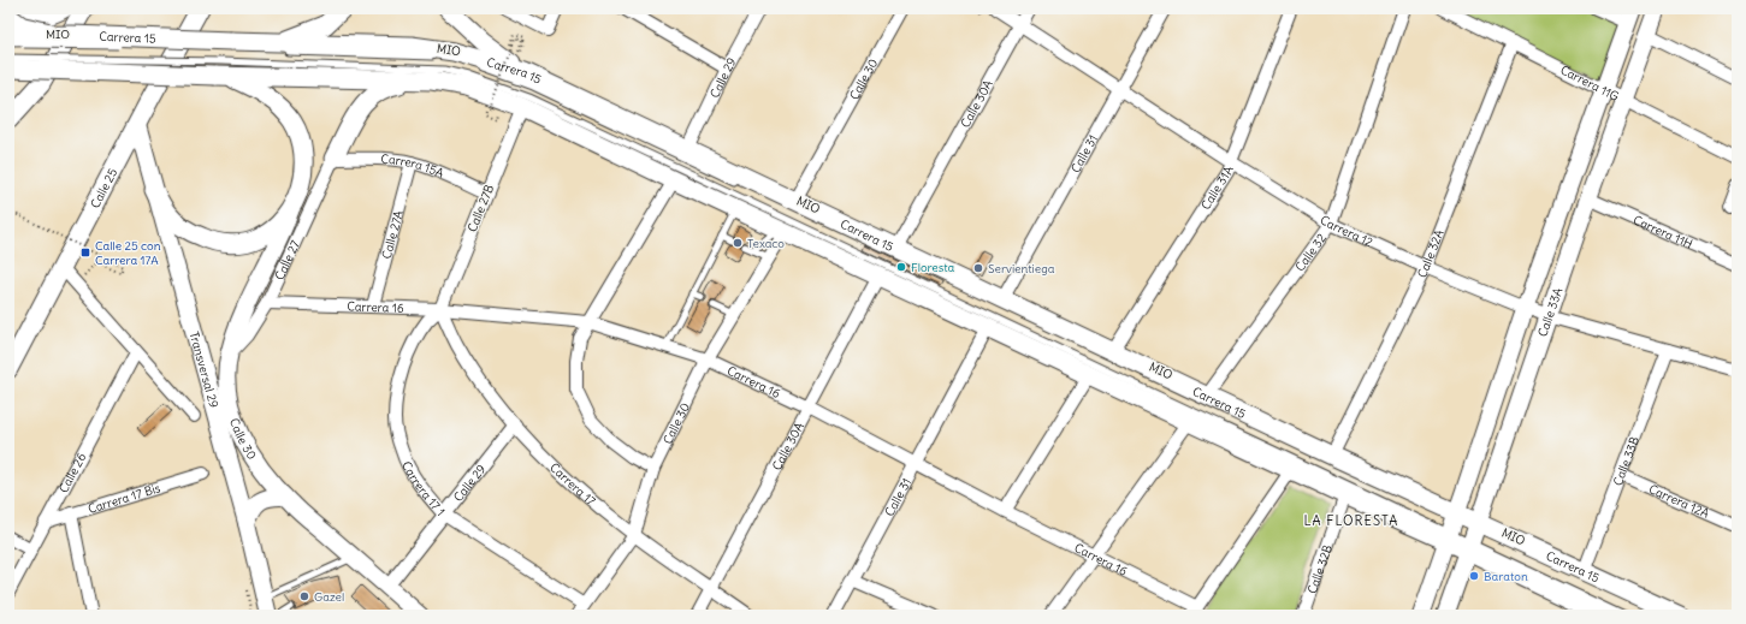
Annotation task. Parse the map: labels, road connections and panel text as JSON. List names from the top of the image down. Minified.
{"streets":{"main road":["Carrera 15","Calle 30","Calle 25","Calle 33A","Transversal 29"],"street":["Calle 29","Carrera 11G","Calle 30A","Calle 31","Carrera 15A","Calle 31A","Calle 27B","Carrera 12","Carrera 11H","Calle 27A","Calle 32","Calle 32A","Calle 27","Carrera 16","Calle 33B","Calle 26","Carrera 17","Carrera 17 1","Carrera 17 Bis","Carrera 12A","Calle 32B"],"lane":["MIO"]},"crossings":[["MIO","Carrera 15"],["MIO","Calle 33A"],["Carrera 15","Calle 29"],["Carrera 15","Calle 30"],["Carrera 15","Calle 30A"],["Carrera 15","Calle 31"],["Carrera 15","Calle 31A"],["Carrera 15","Calle 27B"],["Carrera 15","Calle 32"],["Carrera 15","Calle 32A"],["Carrera 15","Calle 33A"],["Carrera 15","Calle 33B"],["Carrera 15","Calle 32B"],["Calle 29","Calle 30"],["Calle 29","Carrera 17"],["Calle 29","Carrera 17 1"],["Calle 30","Calle 27"],["Calle 30","Carrera 16"],["Calle 30","Carrera 17"],["Calle 30","Carrera 17 1"],["Carrera 11G","Calle 32A"],["Carrera 11G","Calle 33A"],["Calle 30A","Carrera 12"],["Calle 30A","Carrera 16"],["Calle 30A","Carrera 17"],["Calle 31","Carrera 12"],["Calle 31","Carrera 16"],["Carrera 15A","Calle 27B"],["Carrera 15A","Calle 27A"],["Carrera 15A","Calle 27"],["Calle 31A","Carrera 12"],["Calle 25","Transversal 29"],["Calle 27B","Carrera 16"],["Calle 27B","Carrera 17"],["Calle 27B","Carrera 17 1"],["Carrera 12","Calle 32"],["Carrera 12","Calle 32A"],["Carrera 12","Calle 33A"],["Carrera 12","Calle 33B"],["Carrera 11H","Calle 33A"],["Calle 27A","Carrera 16"],["Calle 27","Carrera 16"],["Carrera 16","Carrera 17"],["Carrera 16","Carrera 17 1"],["Calle 33B","Carrera 12A"],["Calle 26","Carrera 17 Bis"],["Carrera 17","Carrera 17 1"]],"districts":["LA FLORESTA"],"places":{"other":["Texaco","Floresta","Servientiega","Baraton","Gazel"],"transit":["Calle 25 con Carrera 17A"]}}
